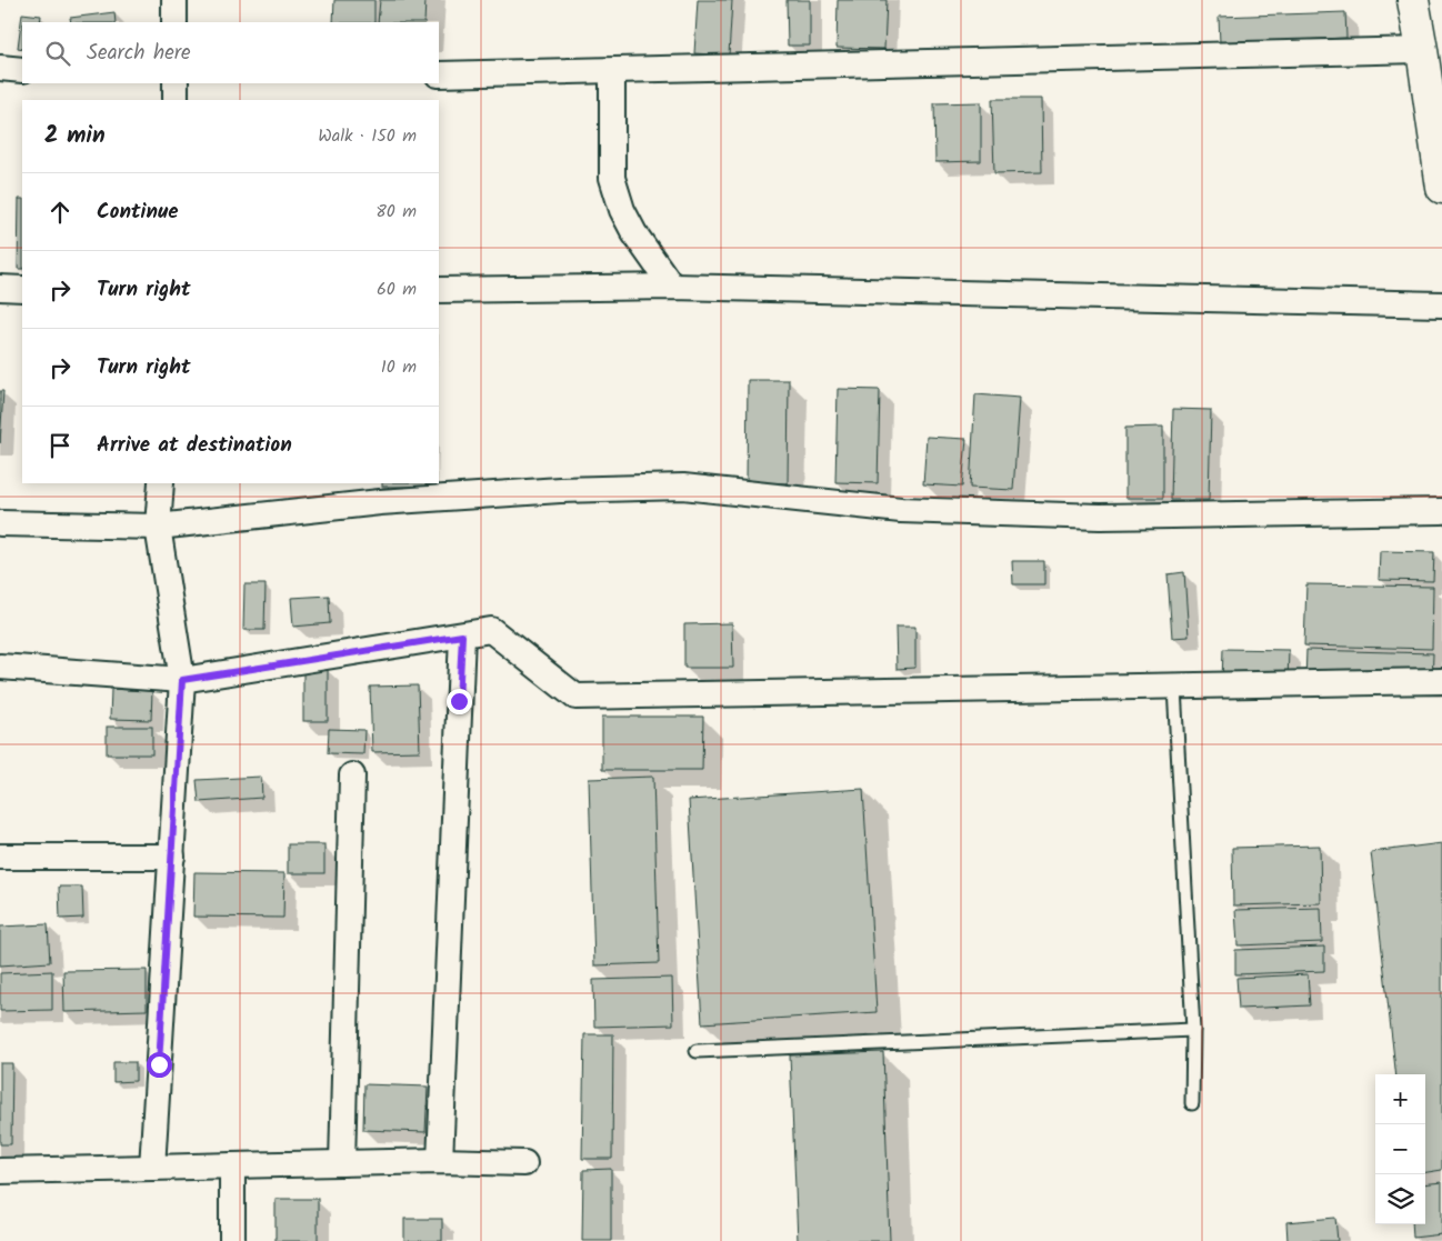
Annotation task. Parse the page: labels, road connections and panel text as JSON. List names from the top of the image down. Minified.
{"page":{"search":"Search here","heading":["2 min","Walk · 150 m"],"list":[["Continue","80 m"],["Turn right","60 m"],["Turn right","10 m"],"Arrive at destination"],"map_buttons":["+","−"]}}
